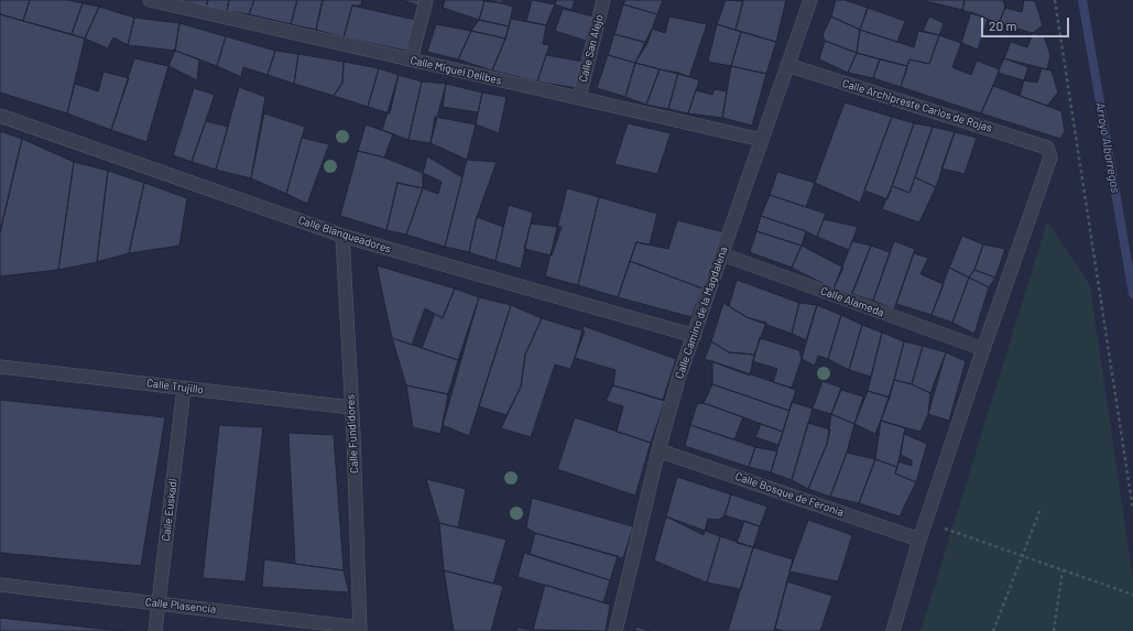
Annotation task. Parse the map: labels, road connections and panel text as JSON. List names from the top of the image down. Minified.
{"streets":{"street":["Calle San Alejo","Calle Miguel Delibes","Calle Archipreste Carlos de Rojas","Calle Blanqueadores","Calle Alameda","Calle Camino de la Magdalena","Calle Trujillo","Calle Fundidores","Calle Bosque de Feronia","Calle Euskadi","Calle Plasencia"]},"crossings":[["Calle San Alejo","Calle Miguel Delibes"],["Calle Miguel Delibes","Calle Camino de la Magdalena"],["Calle Archipreste Carlos de Rojas","Calle Alameda"],["Calle Archipreste Carlos de Rojas","Calle Camino de la Magdalena"],["Calle Blanqueadores","Calle Camino de la Magdalena"],["Calle Blanqueadores","Calle Fundidores"],["Calle Alameda","Calle Camino de la Magdalena"],["Calle Camino de la Magdalena","Calle Bosque de Feronia"],["Calle Trujillo","Calle Fundidores"],["Calle Trujillo","Calle Euskadi"],["Calle Fundidores","Calle Plasencia"],["Calle Euskadi","Calle Plasencia"]],"water":["Arroyo Albarregas"],"scale_bar":"20 m"}
